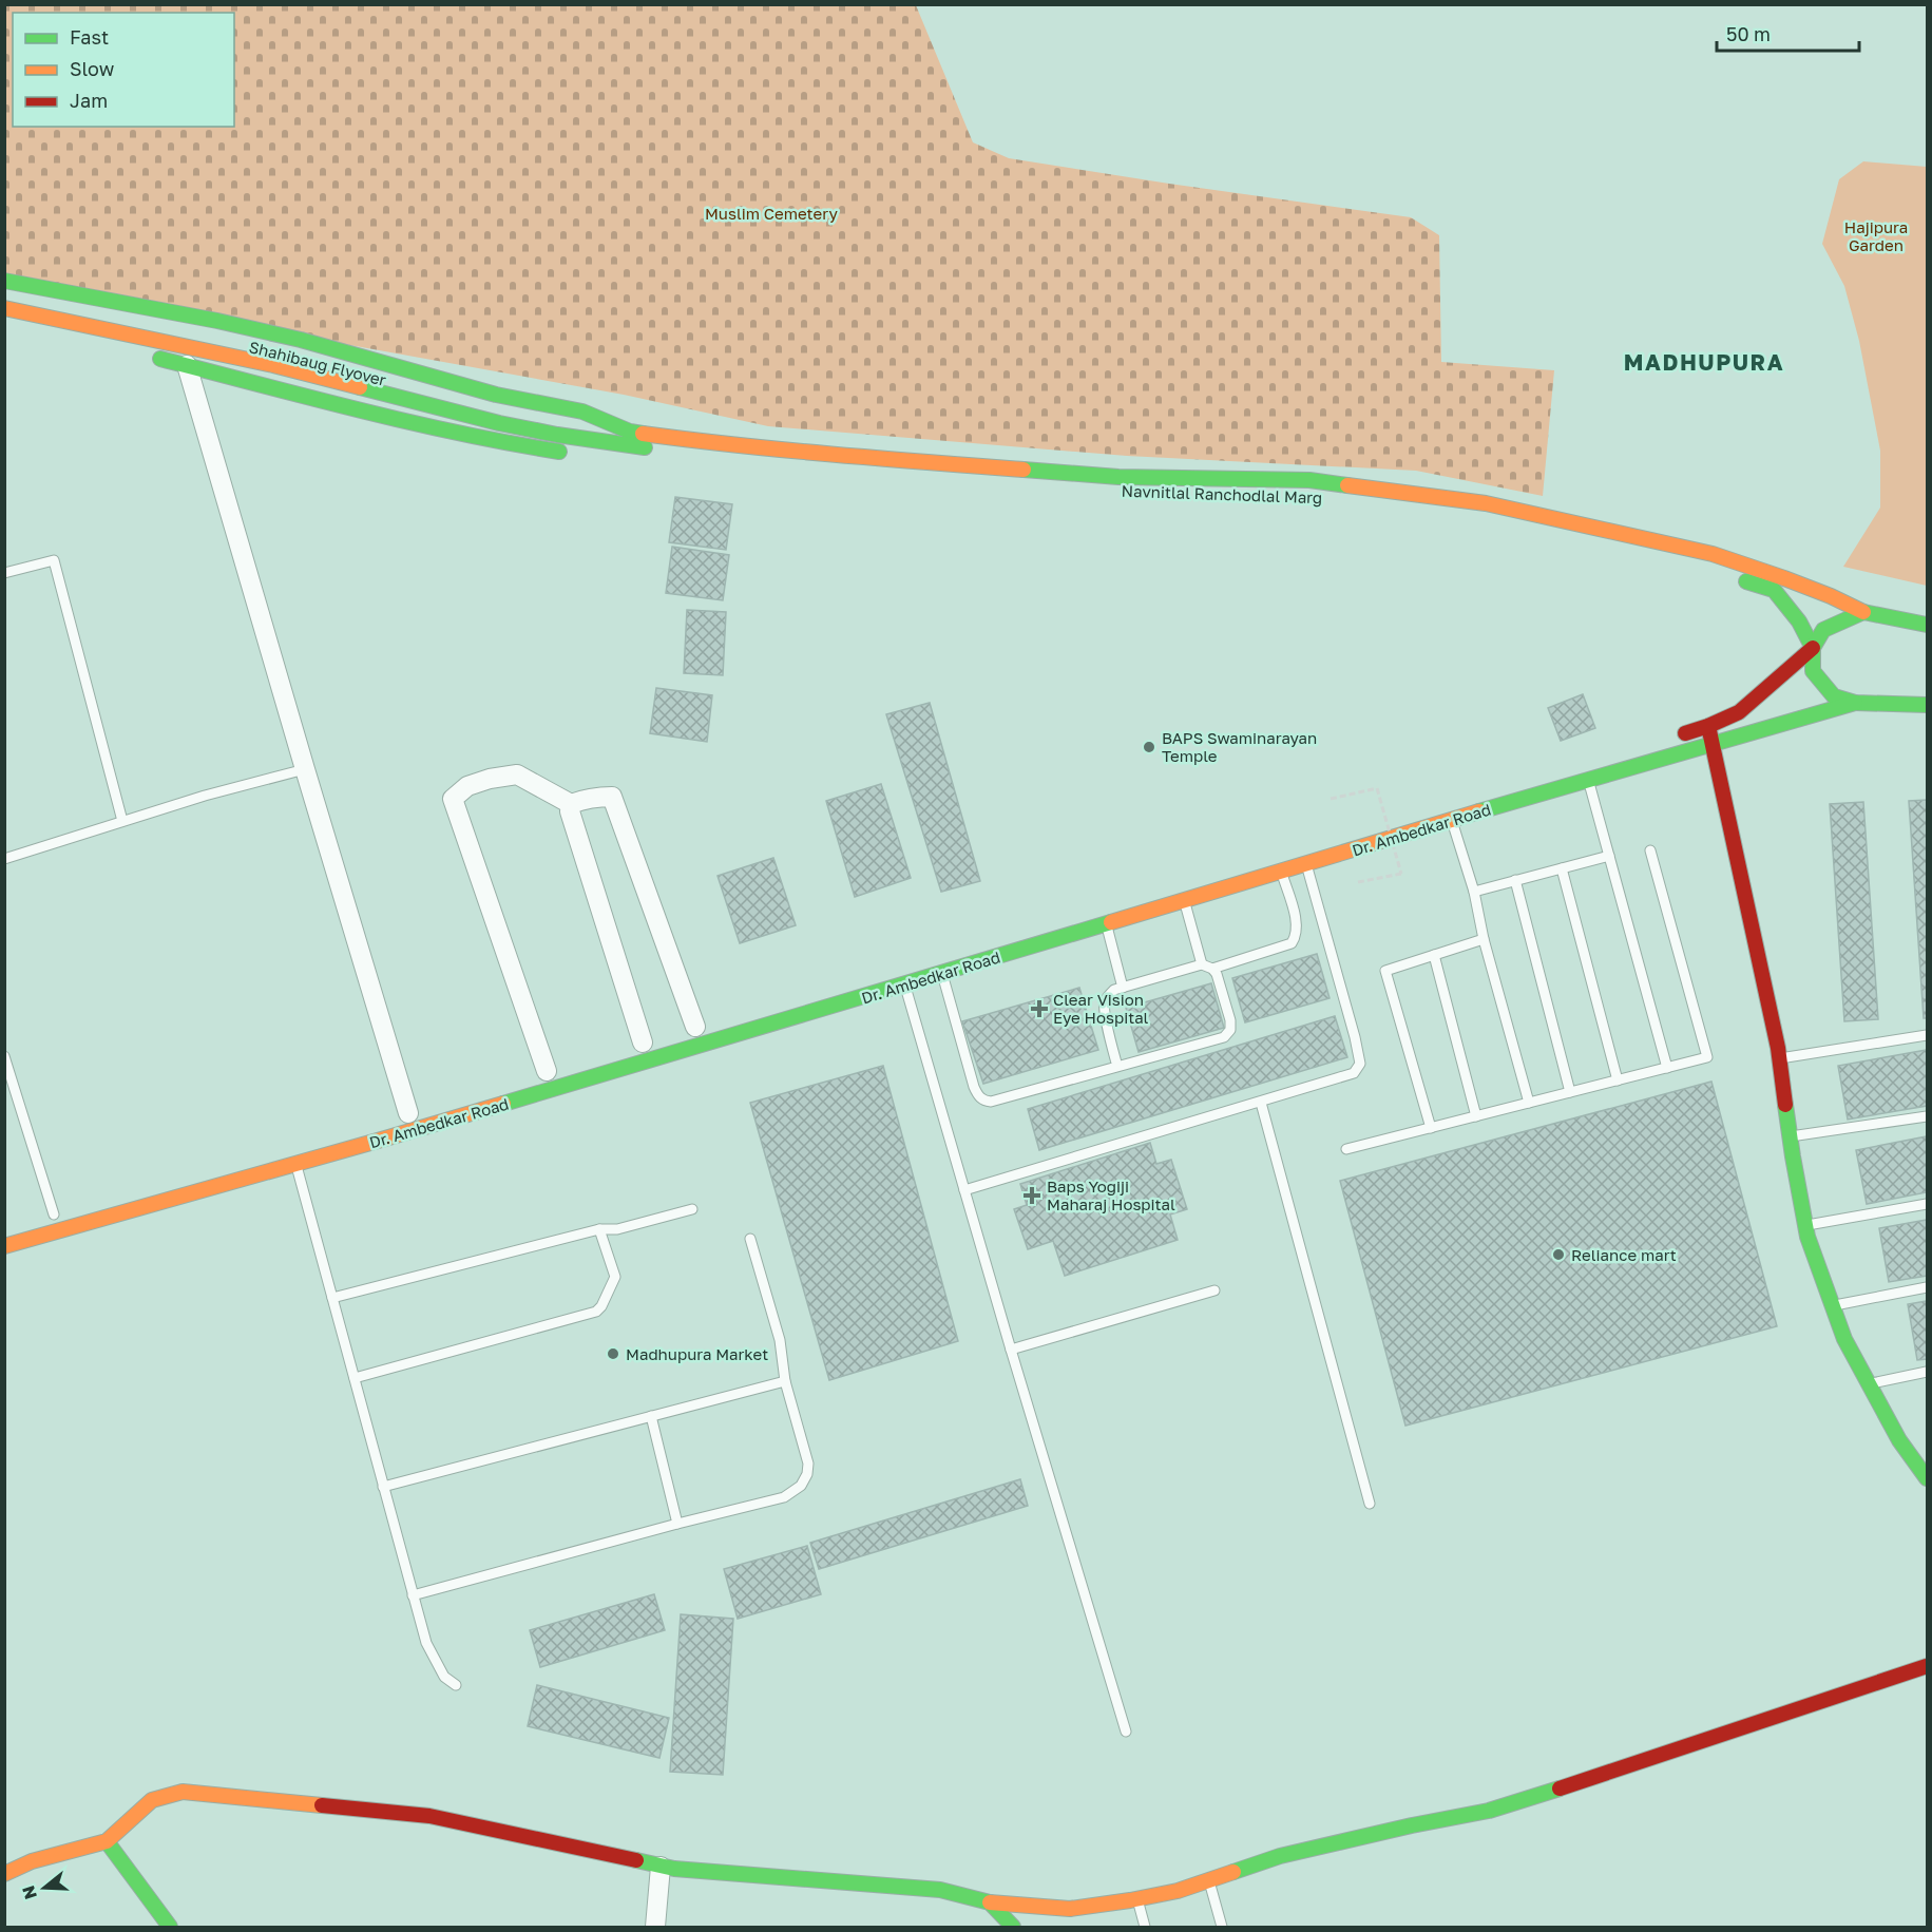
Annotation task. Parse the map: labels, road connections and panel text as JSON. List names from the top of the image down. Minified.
{"streets":{"main road":["Shahibaug Flyover","Navnitlal Ranchodlal Marg","Dr. Ambedkar Road"]},"districts":["MADHUPURA"],"parks":["Muslim Cemetery","Hajipura Garden"],"places":{"other":["BAPS Swaminarayan Temple","Reliance mart","Madhupura Market"],"health":["Clear Vision Eye Hospital","Baps Yogiji Maharaj Hospital"]},"legend":["Fast","Slow","Jam"],"scale_bar":"50 m","north":"left"}
